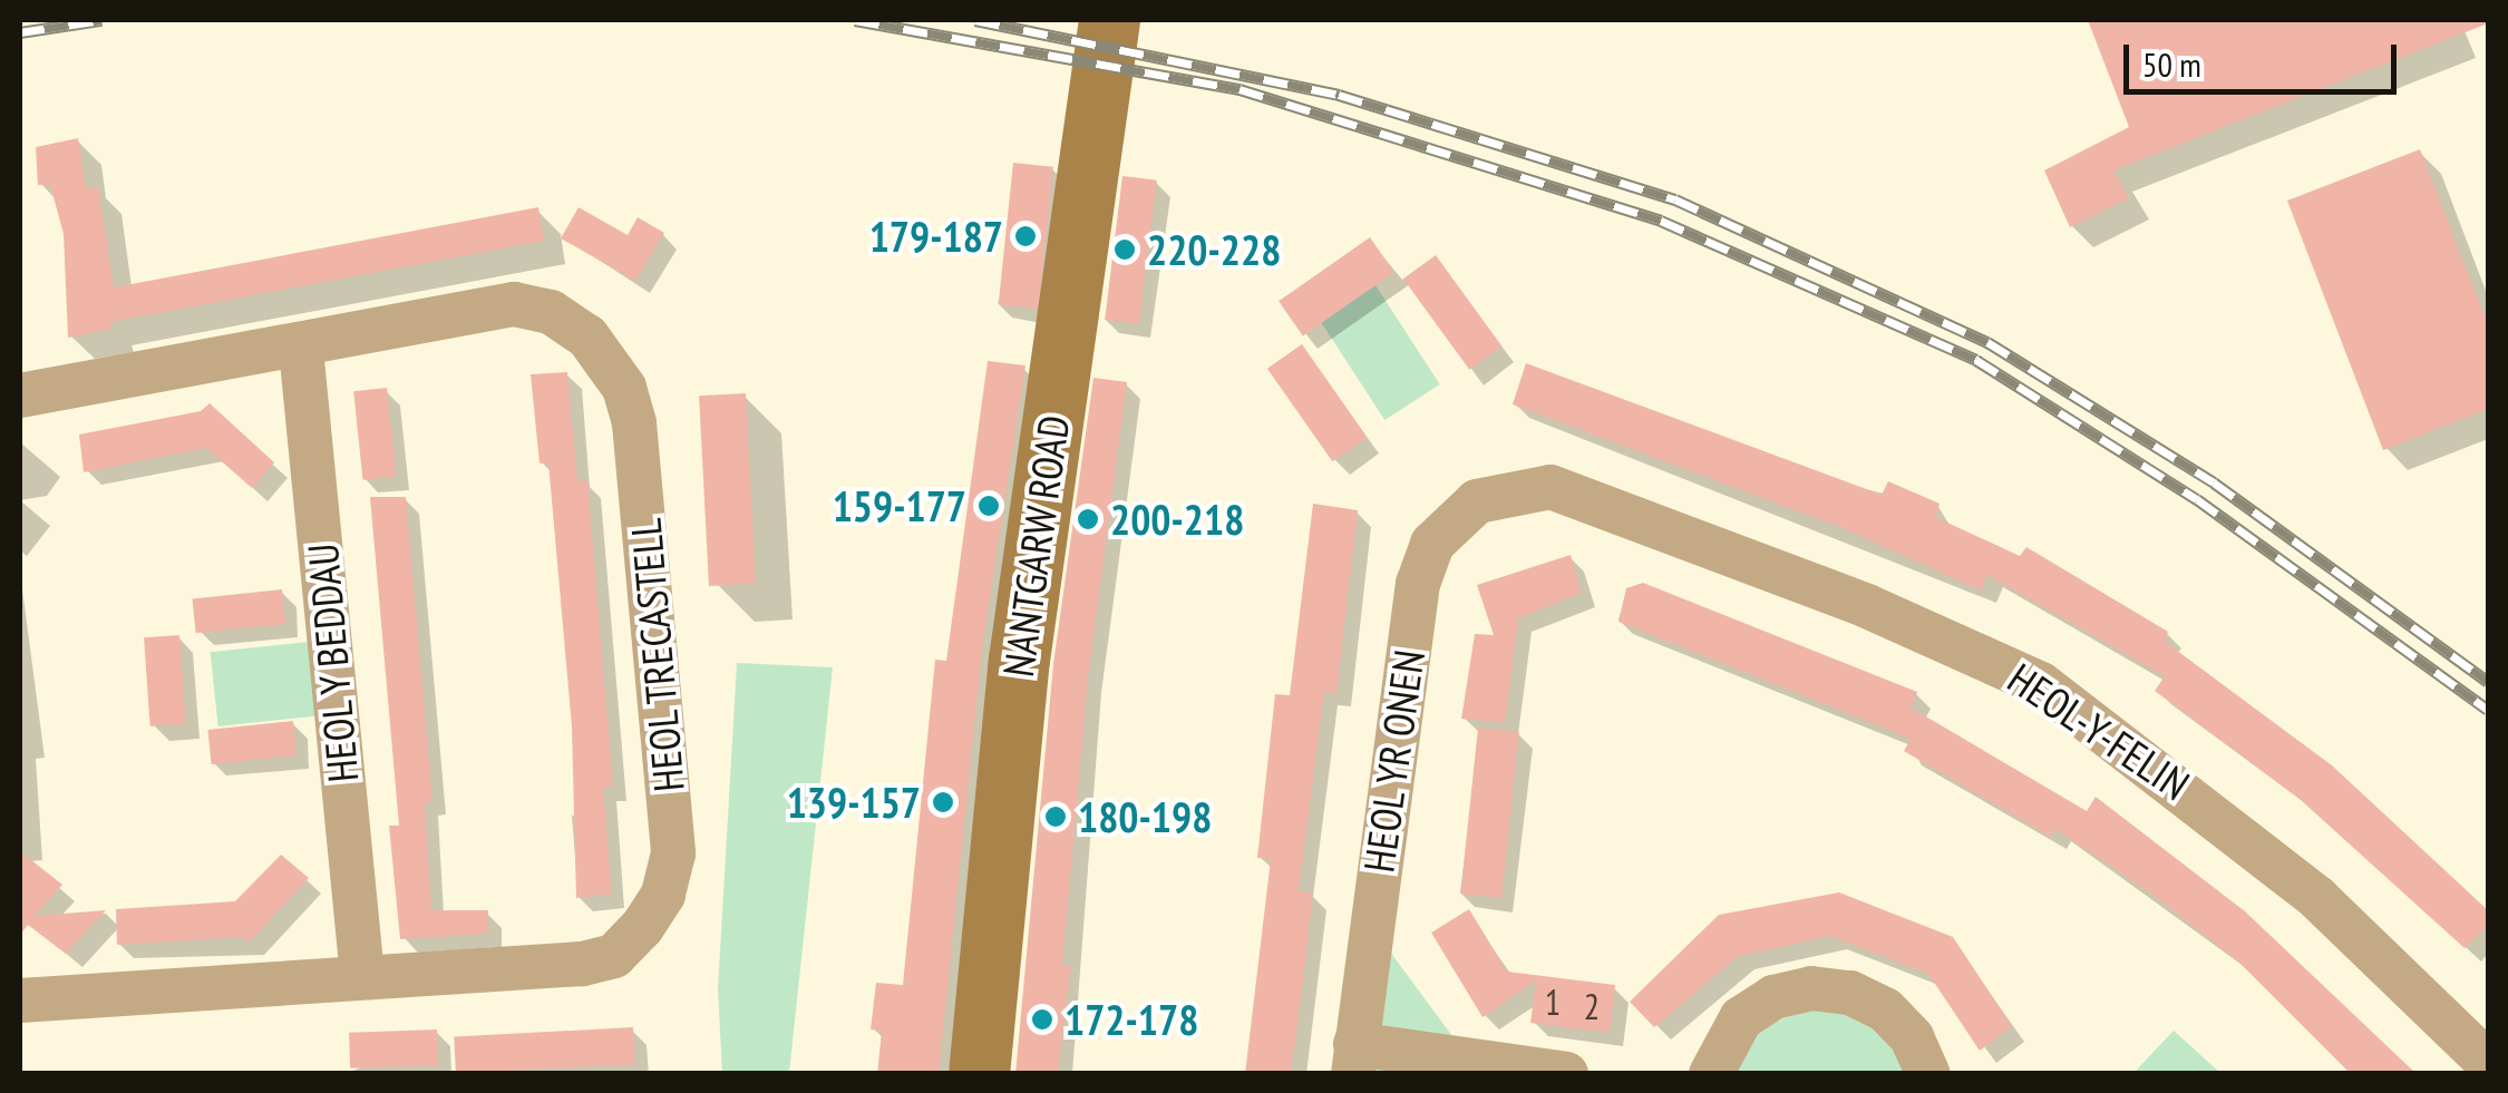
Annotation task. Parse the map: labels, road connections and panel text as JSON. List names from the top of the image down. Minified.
{"streets":{"main road":["NANTGARW ROAD"],"street":["HEOL TRECASTELL","HEOL Y BEDDAU","HEOL-Y-FELIN","HEOL YR ONEN"]},"crossings":[["HEOL TRECASTELL","HEOL Y BEDDAU"],["HEOL-Y-FELIN","HEOL YR ONEN"]],"places":["179-187","220-228","159-177","200-218","139-157","180-198","172-178"],"house_numbers":["1","2"],"scale_bar":"50 m"}
